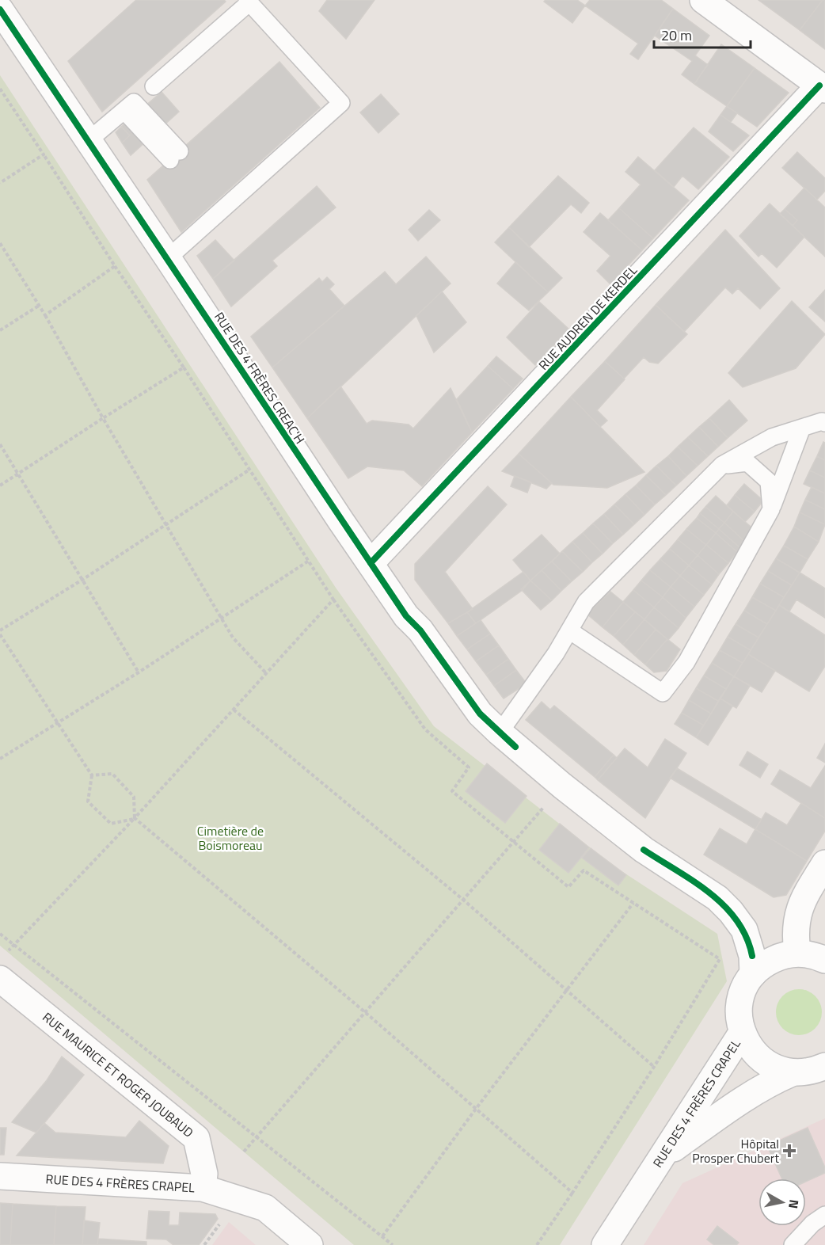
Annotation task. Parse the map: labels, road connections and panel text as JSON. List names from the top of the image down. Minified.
{"streets":{"street":["RUE AUDREN DE KERDEL","RUE DES 4 FRÈRES CREAC'H","RUE MAURICE ET ROGER JOUBAUD","RUE DES 4 FRÈRES CRAPEL"]},"crossings":[["RUE AUDREN DE KERDEL","RUE DES 4 FRÈRES CREAC'H"],["RUE MAURICE ET ROGER JOUBAUD","RUE DES 4 FRÈRES CRAPEL"]],"parks":["Cimetière de Boismoreau"],"places":{"health":["Hôpital Prosper Chubert"]},"scale_bar":"20 m","north":"right"}
